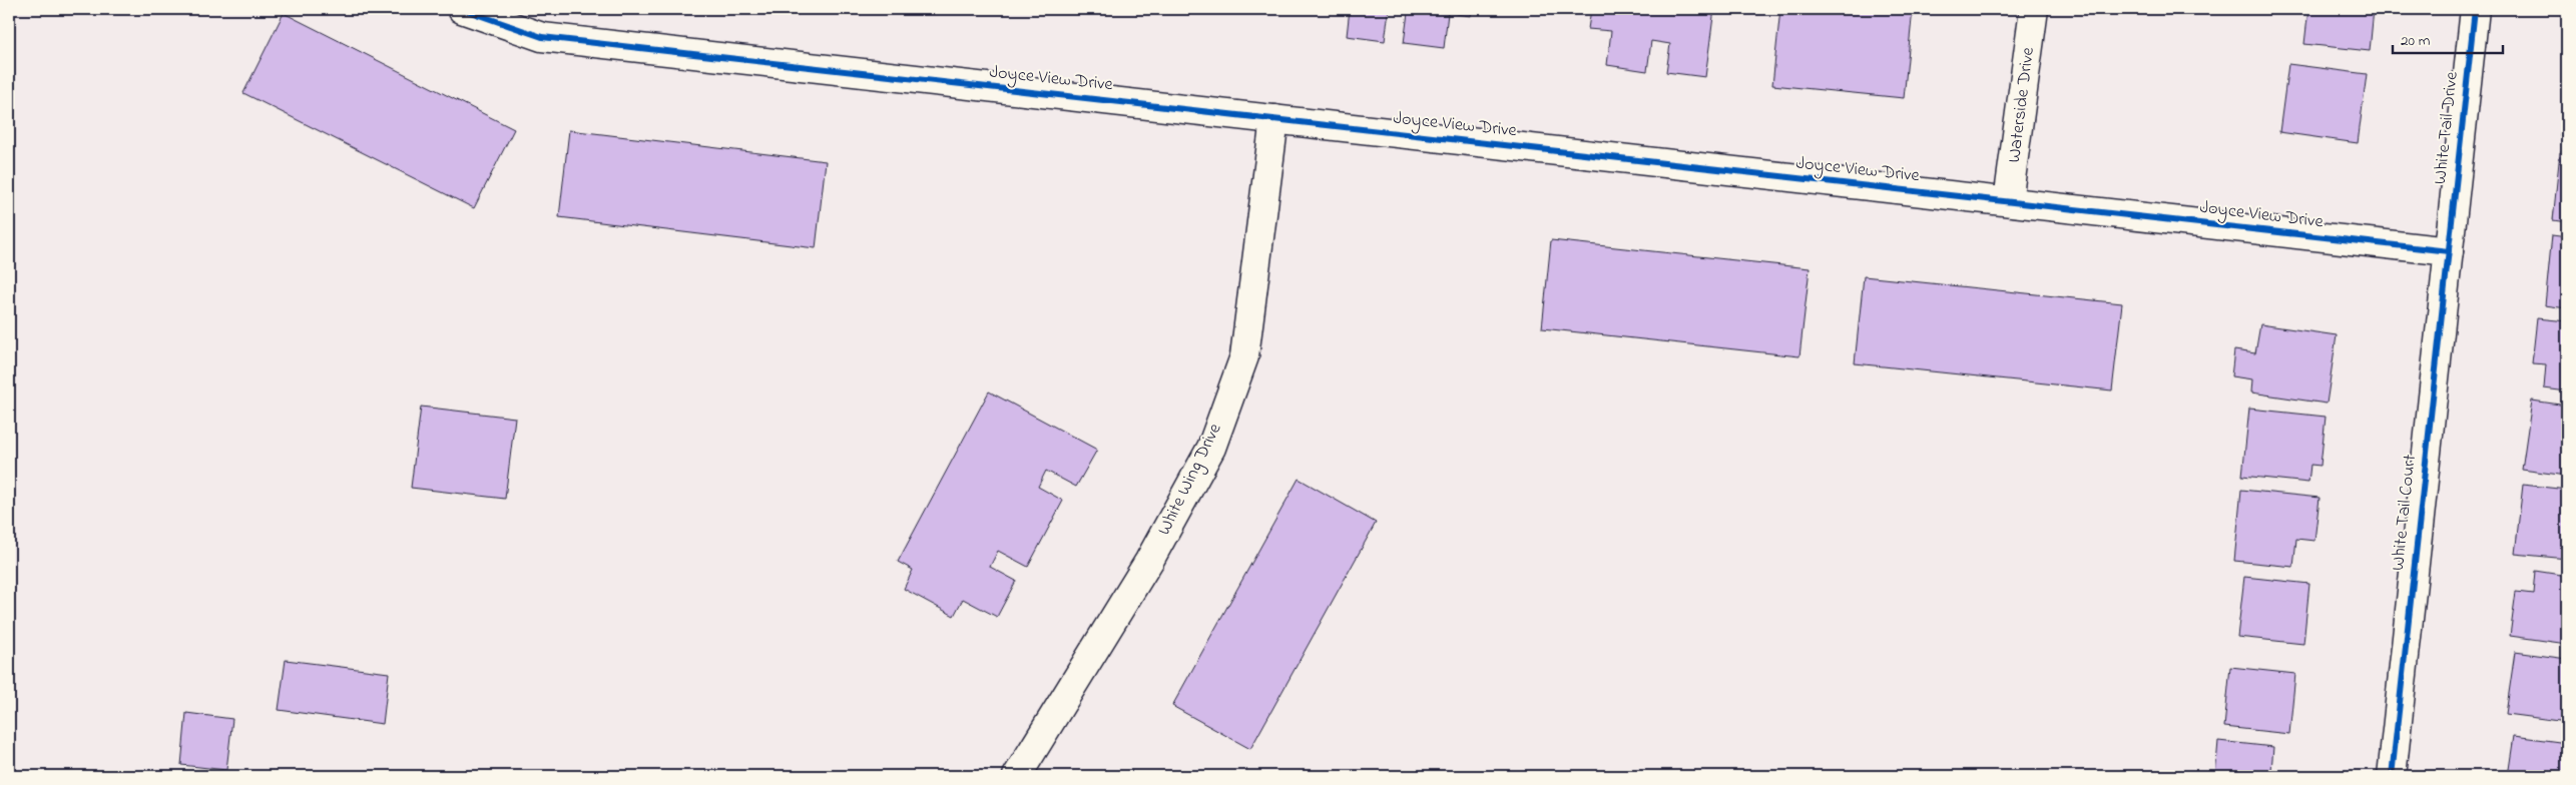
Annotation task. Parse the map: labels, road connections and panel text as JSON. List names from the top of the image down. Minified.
{"streets":{"street":["Joyce View Drive","Waterside Drive","White Tail Drive","White Wing Drive","White Tail Court"]},"crossings":[["Joyce View Drive","Waterside Drive"],["Joyce View Drive","White Tail Drive"],["Joyce View Drive","White Wing Drive"],["Joyce View Drive","White Tail Court"],["White Tail Drive","White Tail Court"]],"scale_bar":"20 m"}
